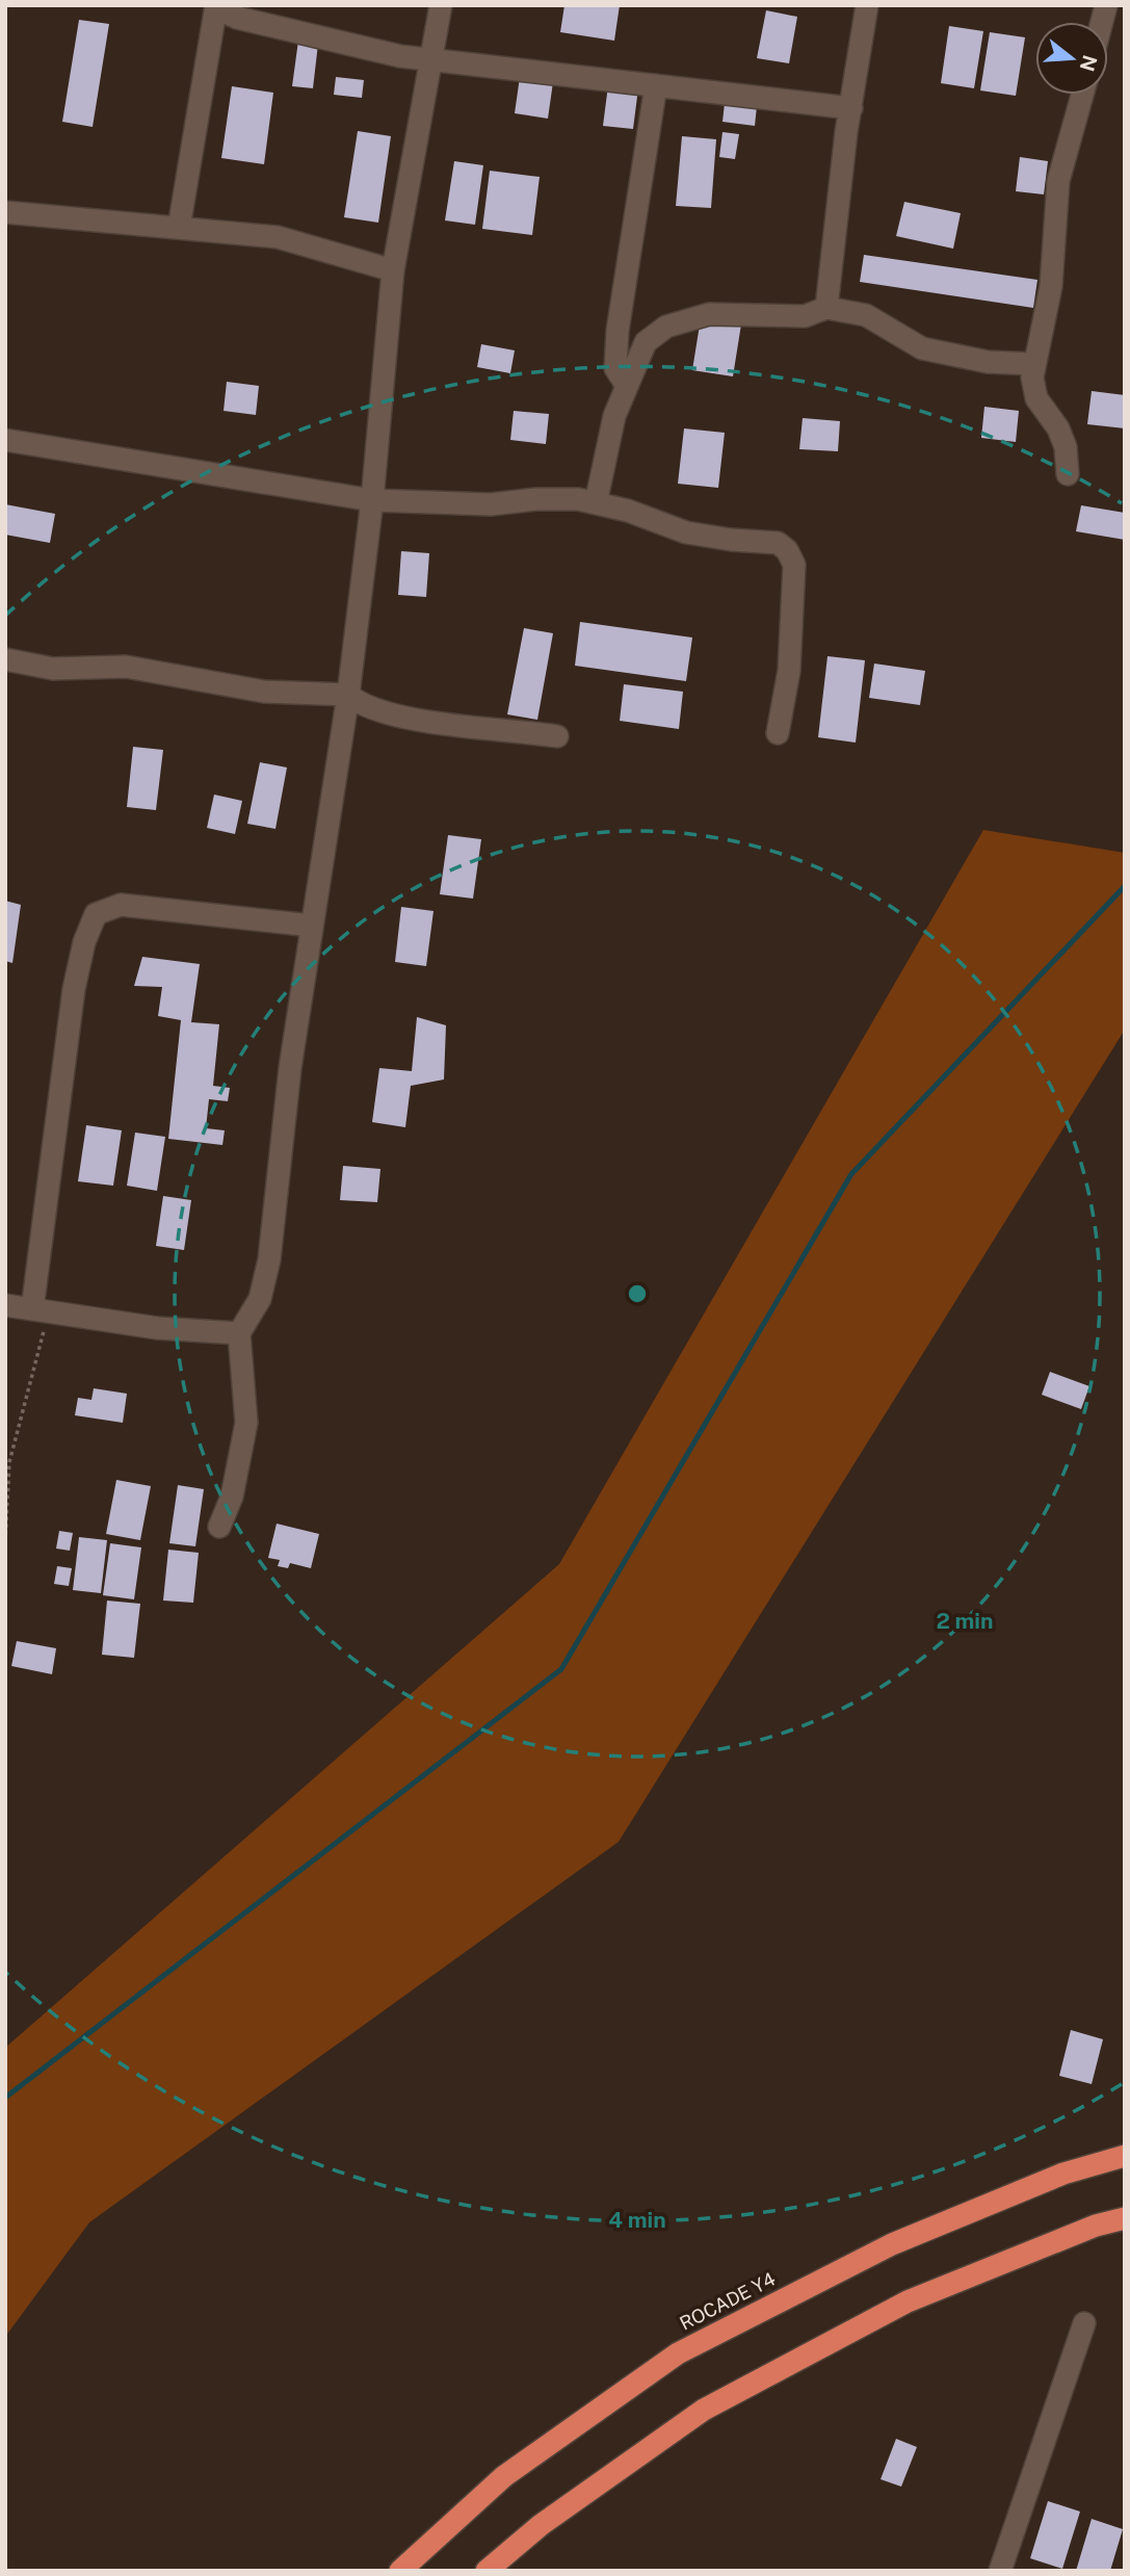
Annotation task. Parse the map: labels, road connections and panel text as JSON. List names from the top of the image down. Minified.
{"streets":{"highway":["ROCADE Y4"]},"north":"right","rings":["2 min","4 min"]}
